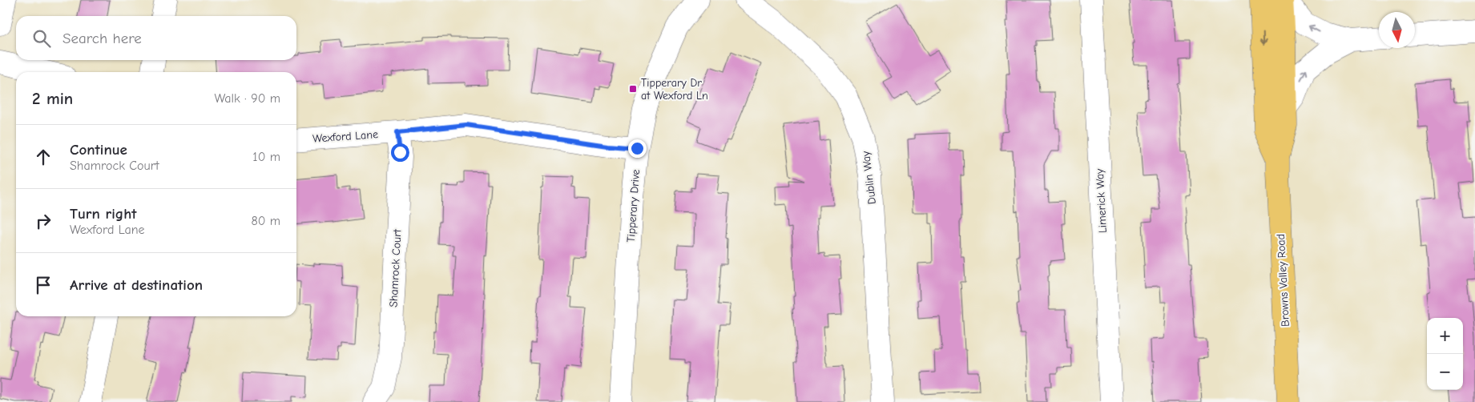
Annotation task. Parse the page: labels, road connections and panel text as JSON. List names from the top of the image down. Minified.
{"streets":{"main road":["Browns Valley Road"],"street":["Wexford Lane","Dublin Way","Limerick Way","Tipperary Drive","Shamrock Court"]},"crossings":[["Wexford Lane","Tipperary Drive"],["Wexford Lane","Shamrock Court"]],"places":{"transit":["Tipperary Dr at Wexford Ln"]},"north":"bottom","page":{"search":"Search here","heading":["2 min","Walk · 90 m"],"list":[["Continue","Shamrock Court","10 m"],["Turn right","Wexford Lane","80 m"],"Arrive at destination"],"map_buttons":["+","−"]}}
